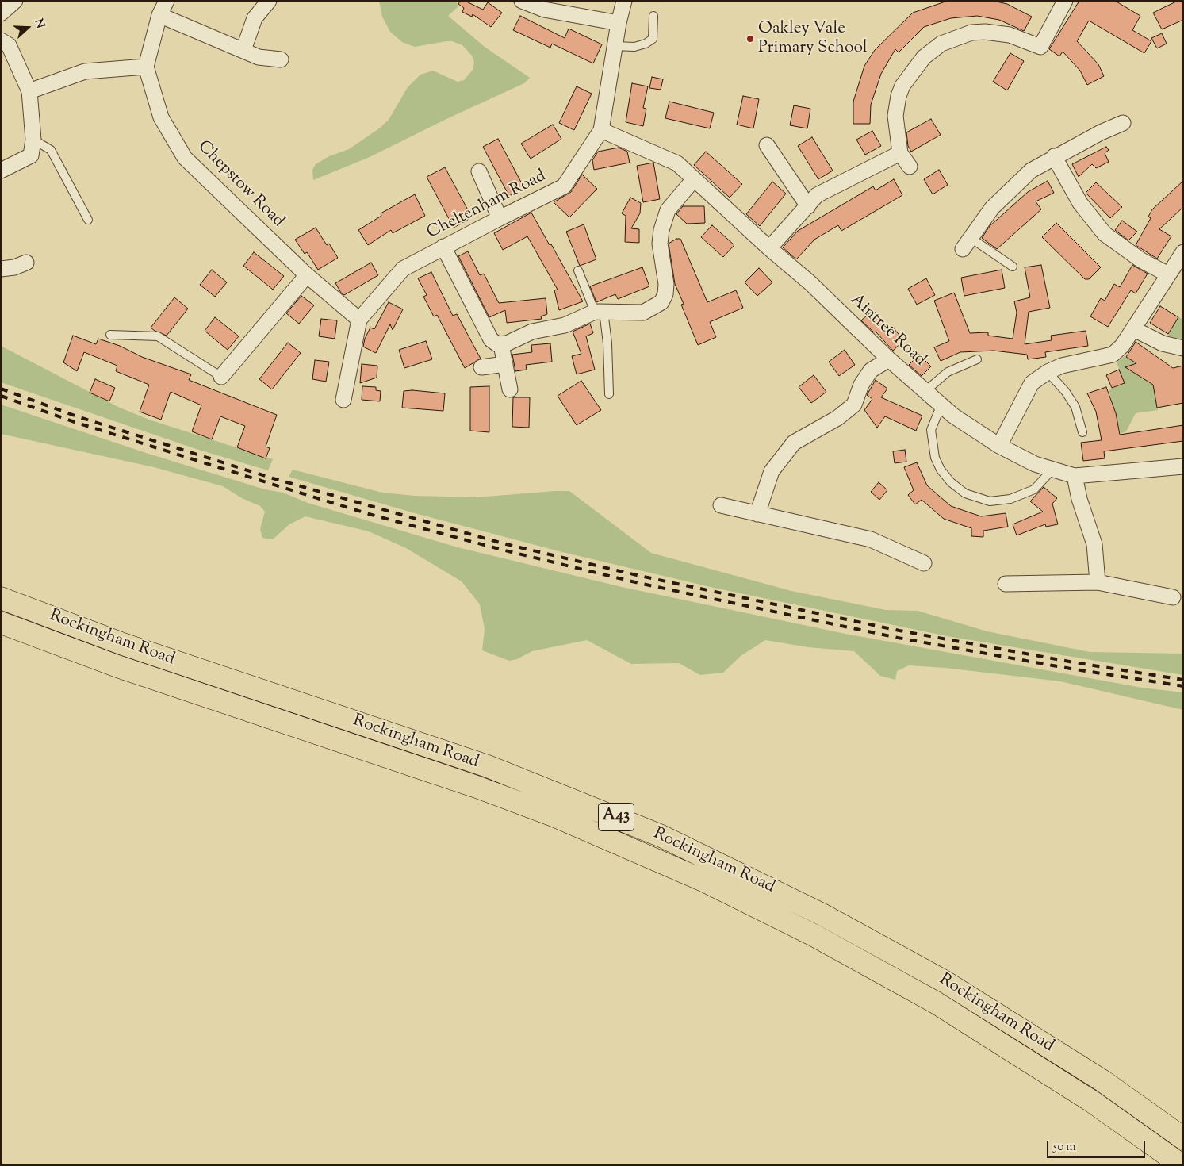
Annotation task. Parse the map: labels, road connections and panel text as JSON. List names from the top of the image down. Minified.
{"streets":{"highway":["Rockingham Road","A43"],"street":["Chepstow Road","Cheltenham Road","Aintree Road"]},"crossings":[["Chepstow Road","Cheltenham Road"],["Cheltenham Road","Aintree Road"]],"places":["Oakley Vale Primary School"],"scale_bar":"50 m","north":"right"}
